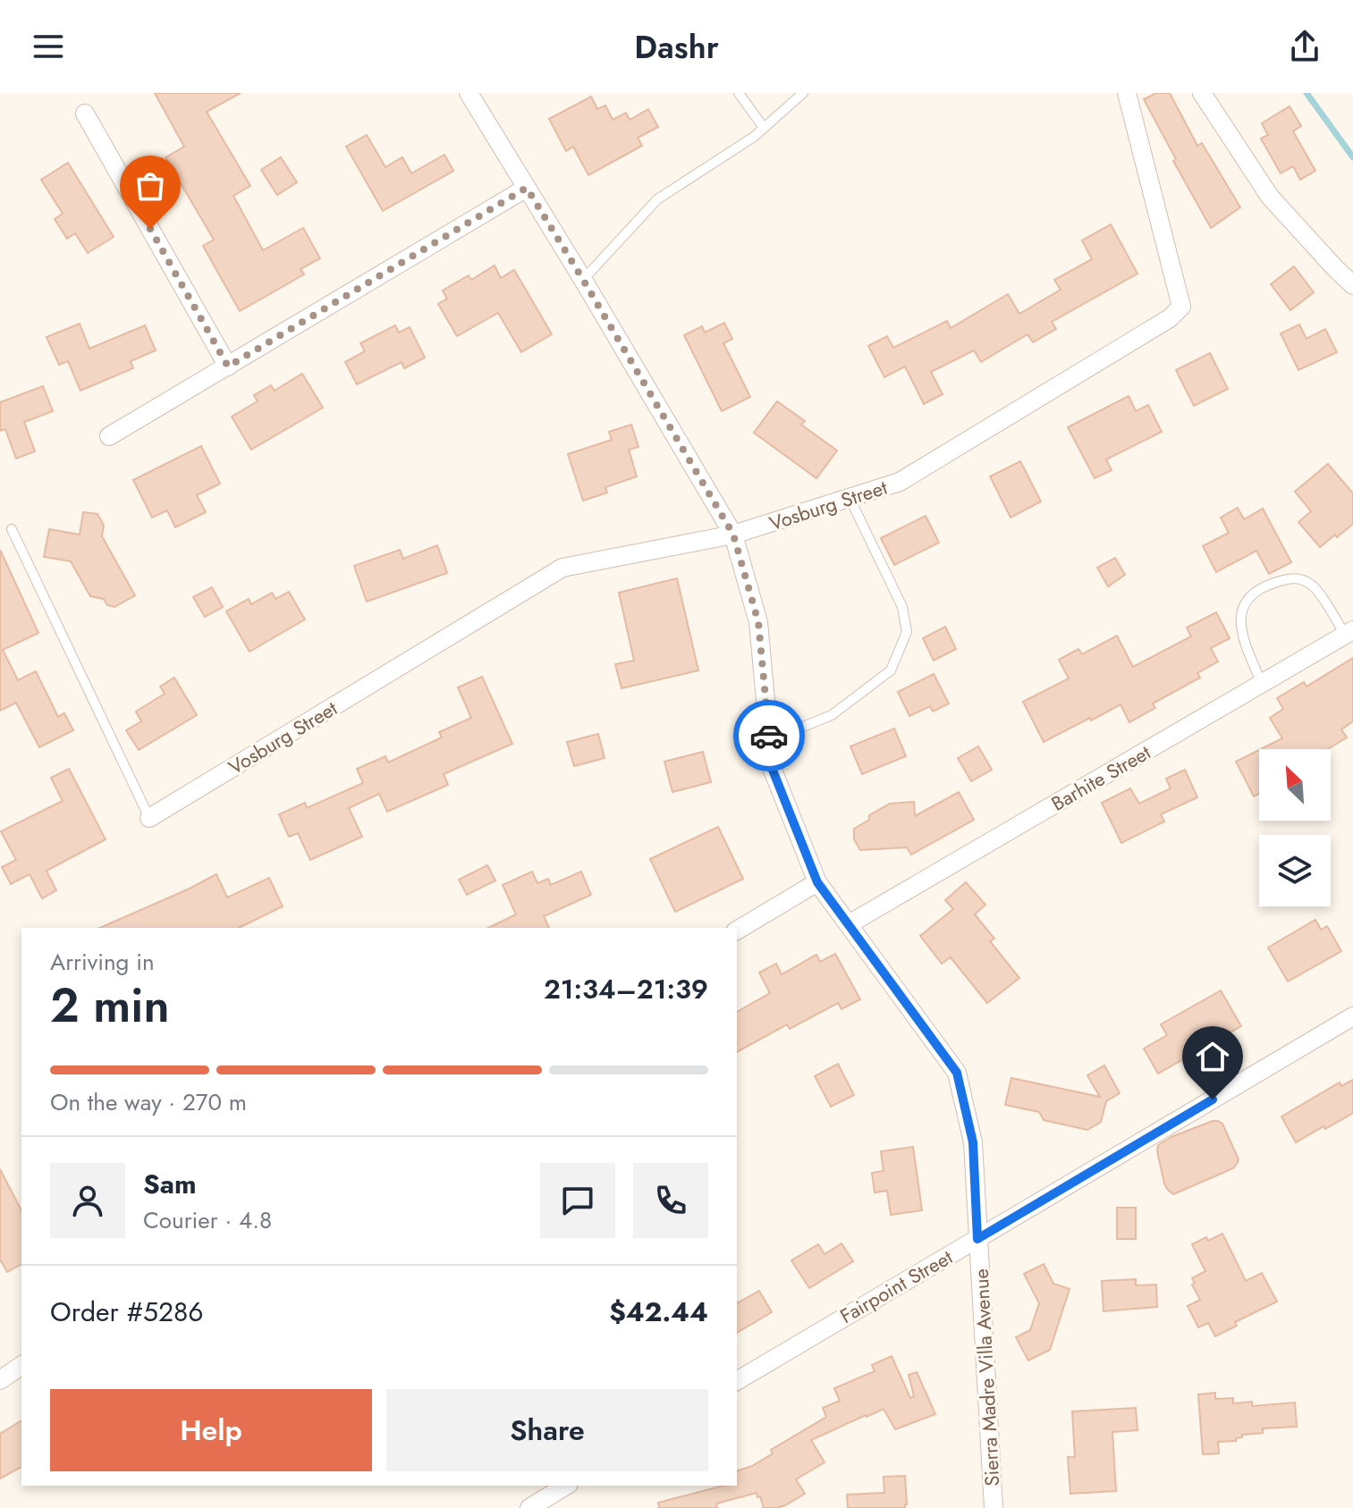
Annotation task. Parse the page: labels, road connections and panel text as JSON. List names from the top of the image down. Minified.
{"streets":{"street":["Vosburg Street","Barhite Street","Fairpoint Street","Sierra Madre Villa Avenue"]},"crossings":[["Vosburg Street","Sierra Madre Villa Avenue"],["Barhite Street","Sierra Madre Villa Avenue"],["Fairpoint Street","Sierra Madre Villa Avenue"]],"north":"top left","page":{"header":"Dashr","heading":["2 min","Arriving in","21:34–21:39"],"panel":["Sam","Courier · 4.8","Order #5286","$42.44"],"bar":"On the way · 270 m","buttons":["Help","Share"]}}
